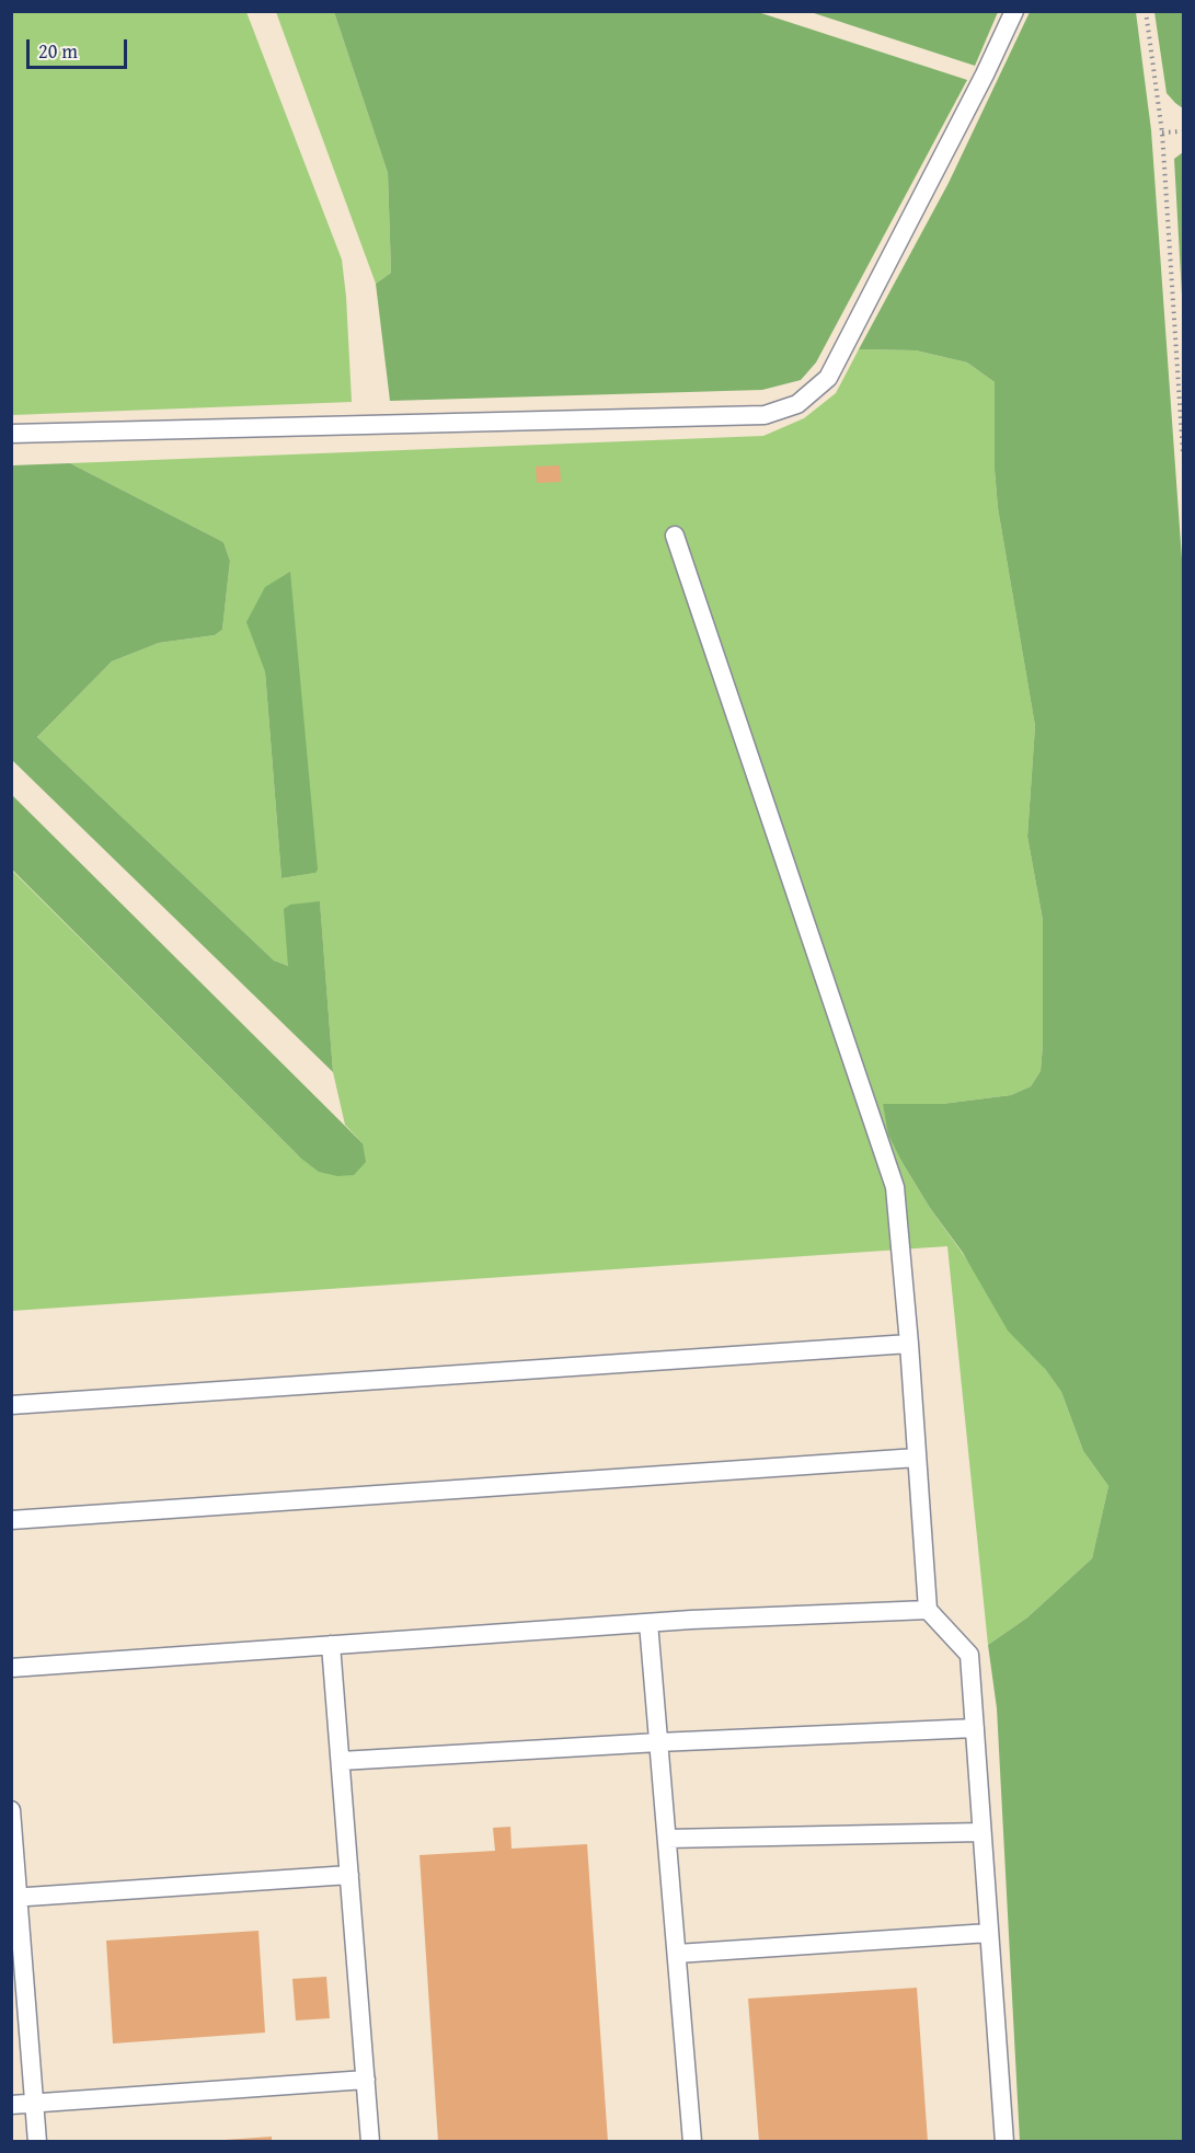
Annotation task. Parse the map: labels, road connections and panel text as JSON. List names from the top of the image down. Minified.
{"scale_bar":"20 m"}
